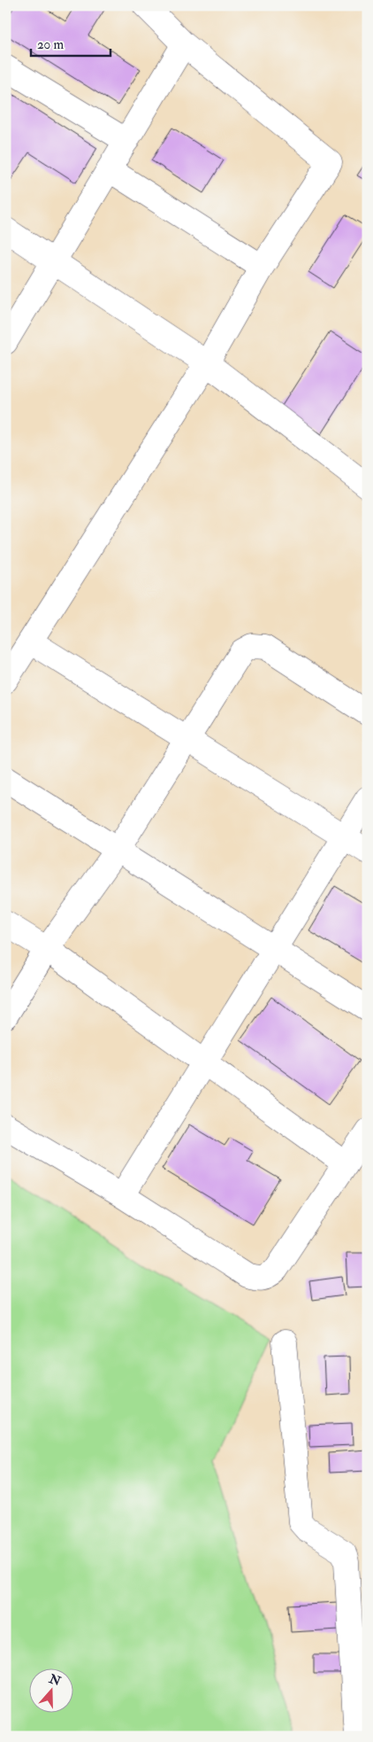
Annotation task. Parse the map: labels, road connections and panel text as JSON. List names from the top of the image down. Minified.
{"scale_bar":"20 m","north":"top"}
